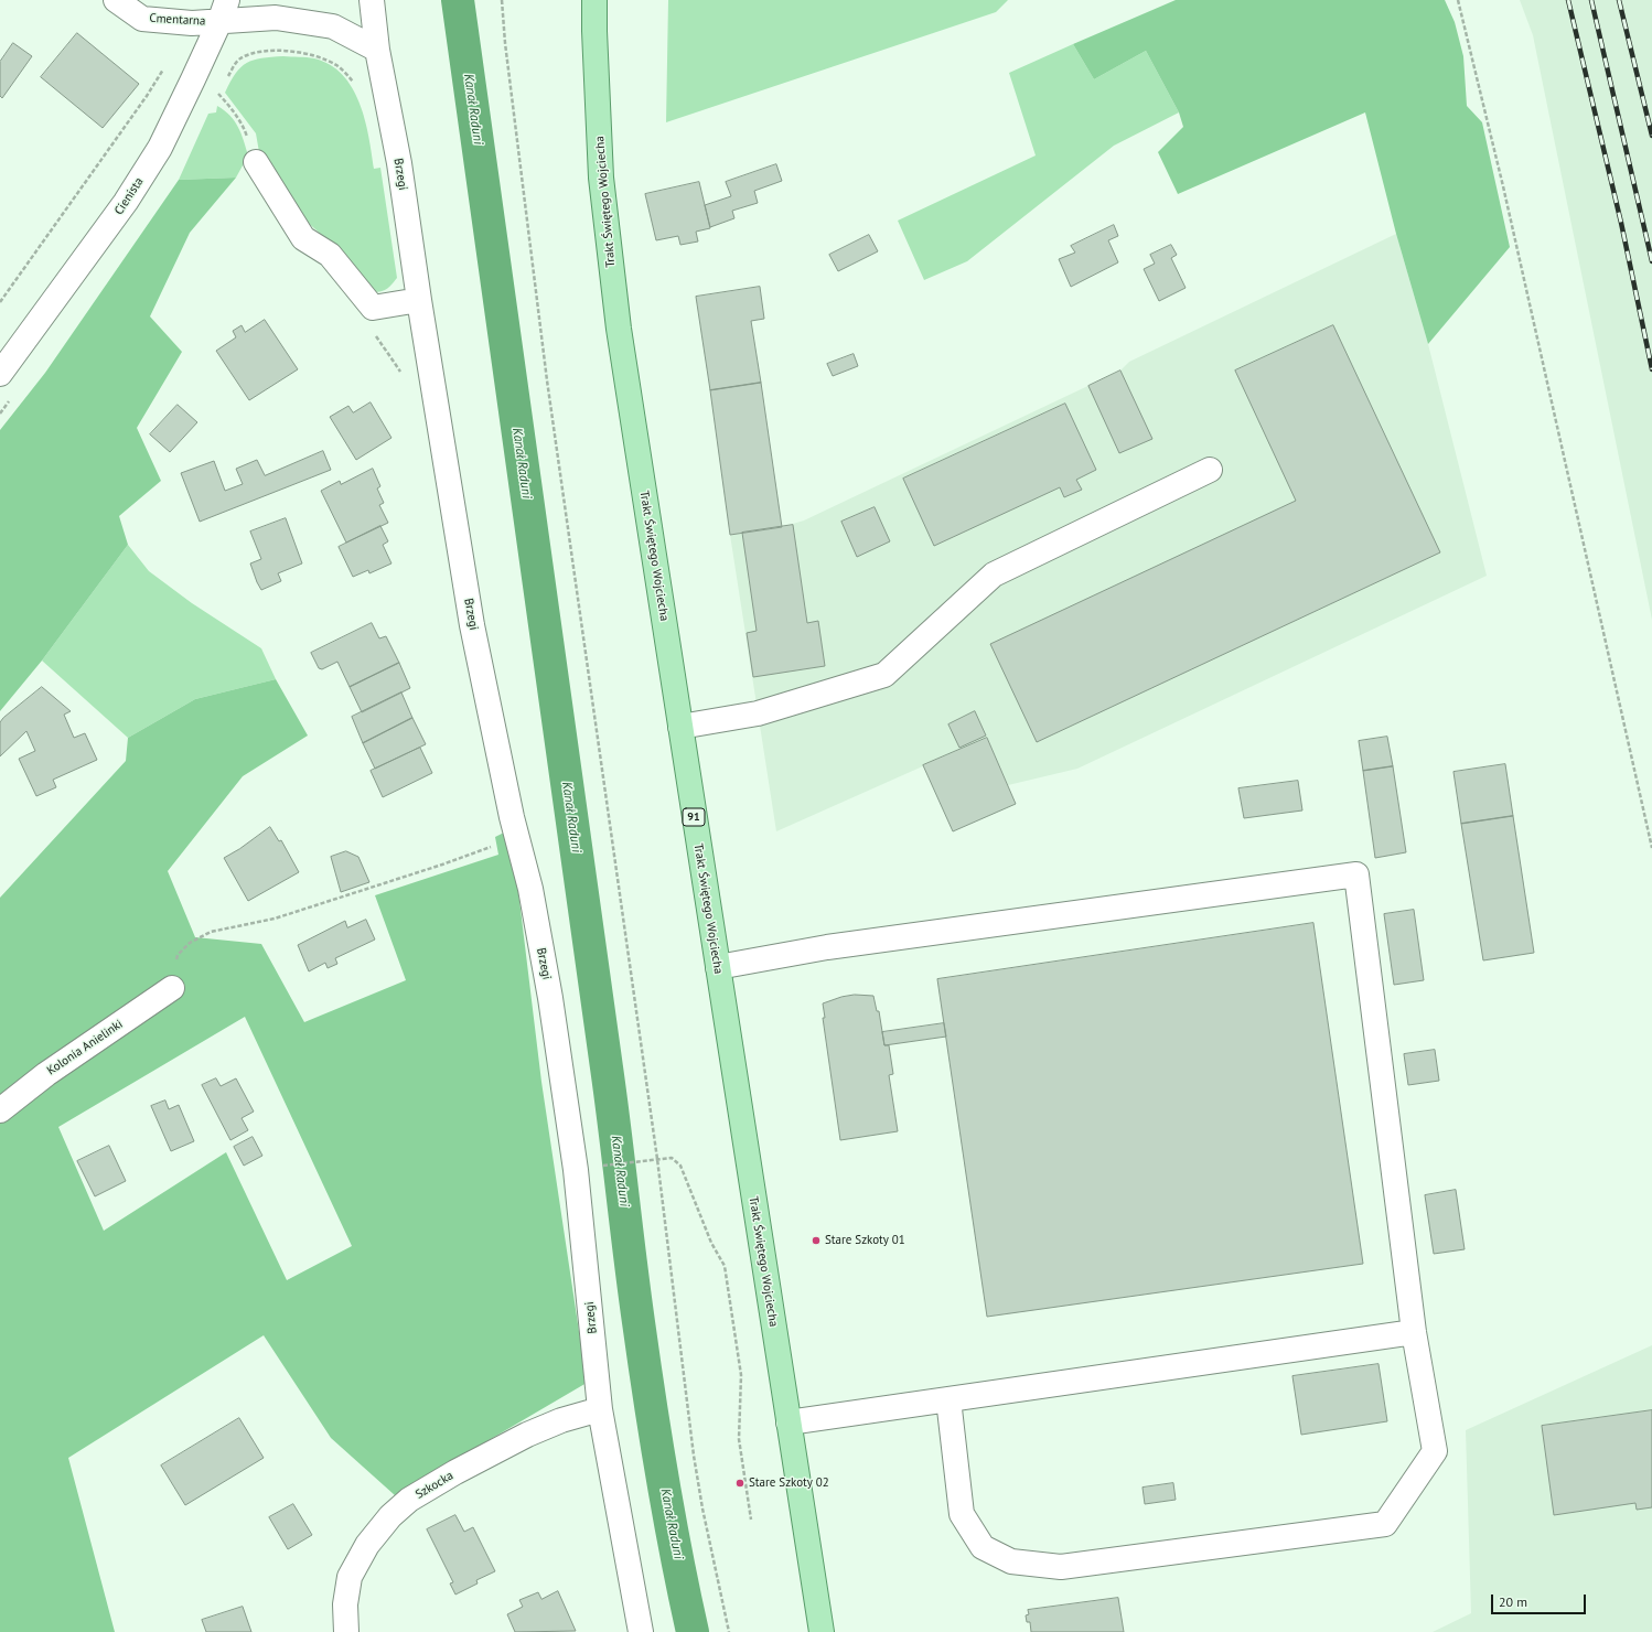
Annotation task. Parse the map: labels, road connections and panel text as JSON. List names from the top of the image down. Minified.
{"streets":{"main road":["Trakt Świętego Wojciecha","91"],"street":["Cmentarna","Brzegi","Cienista","Kolonia Anielinki","Szkocka"]},"crossings":[["Cmentarna","Cienista"],["Brzegi","Szkocka"]],"water":["Kanał Raduni"],"places":["Stare Szkoty 01","Stare Szkoty 02"],"scale_bar":"20 m"}
